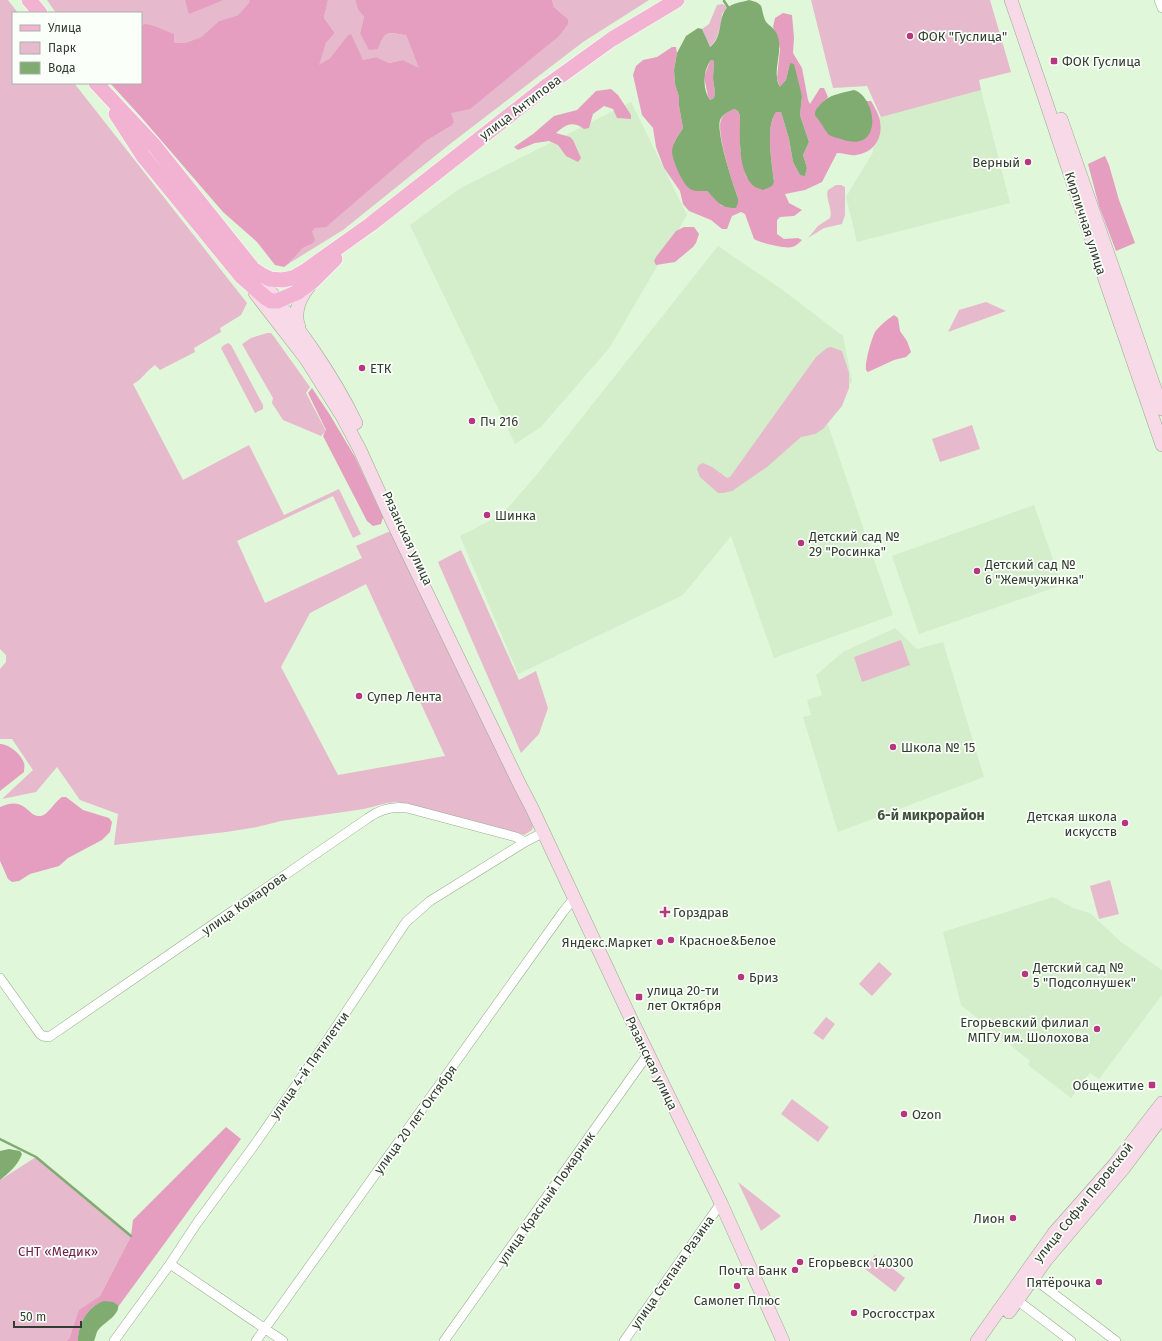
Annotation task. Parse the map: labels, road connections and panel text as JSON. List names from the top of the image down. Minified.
{"streets":{"main road":["улица Антипова","Кирпичная улица","Рязанская улица","улица Софьи Перовской"],"street":["улица Комарова","улица 4-й Пятилетки","улица 20 лет Октября","улица Красный Пожарник","улица Степана Разина"]},"crossings":[["улица Антипова","Рязанская улица"],["Рязанская улица","улица 4-й Пятилетки"],["Рязанская улица","улица 20 лет Октября"],["Рязанская улица","улица Красный Пожарник"],["Рязанская улица","улица Степана Разина"],["улица Комарова","улица 4-й Пятилетки"]],"districts":["6-й микрорайон"],"parks":["СНТ «Медик»"],"places":{"other":["ФОК \"Гуслица\"","Верный","ЕТК","Пч 216","Шинка","Детский сад № 29 \"Росинка\"","Детский сад № 6 \"Жемчужинка\"","Супер Лента","Школа № 15","Детская школа искусств","Красное&Белое","Яндекс.Маркет","Детский сад № 5 \"Подсолнушек\"","Бриз","Егорьевский филиал МПГУ им. Шолохова","Ozon","Лион","Егорьевск 140300","Почта Банк","Пятёрочка","Самолет Плюс","Росгосстрах"],"transit":["ФОК Гуслица","улица 20-ти лет Октября","Общежитие"],"health":["Горздрав"]},"legend":["Улица","Парк","Вода"],"scale_bar":"50 m"}
